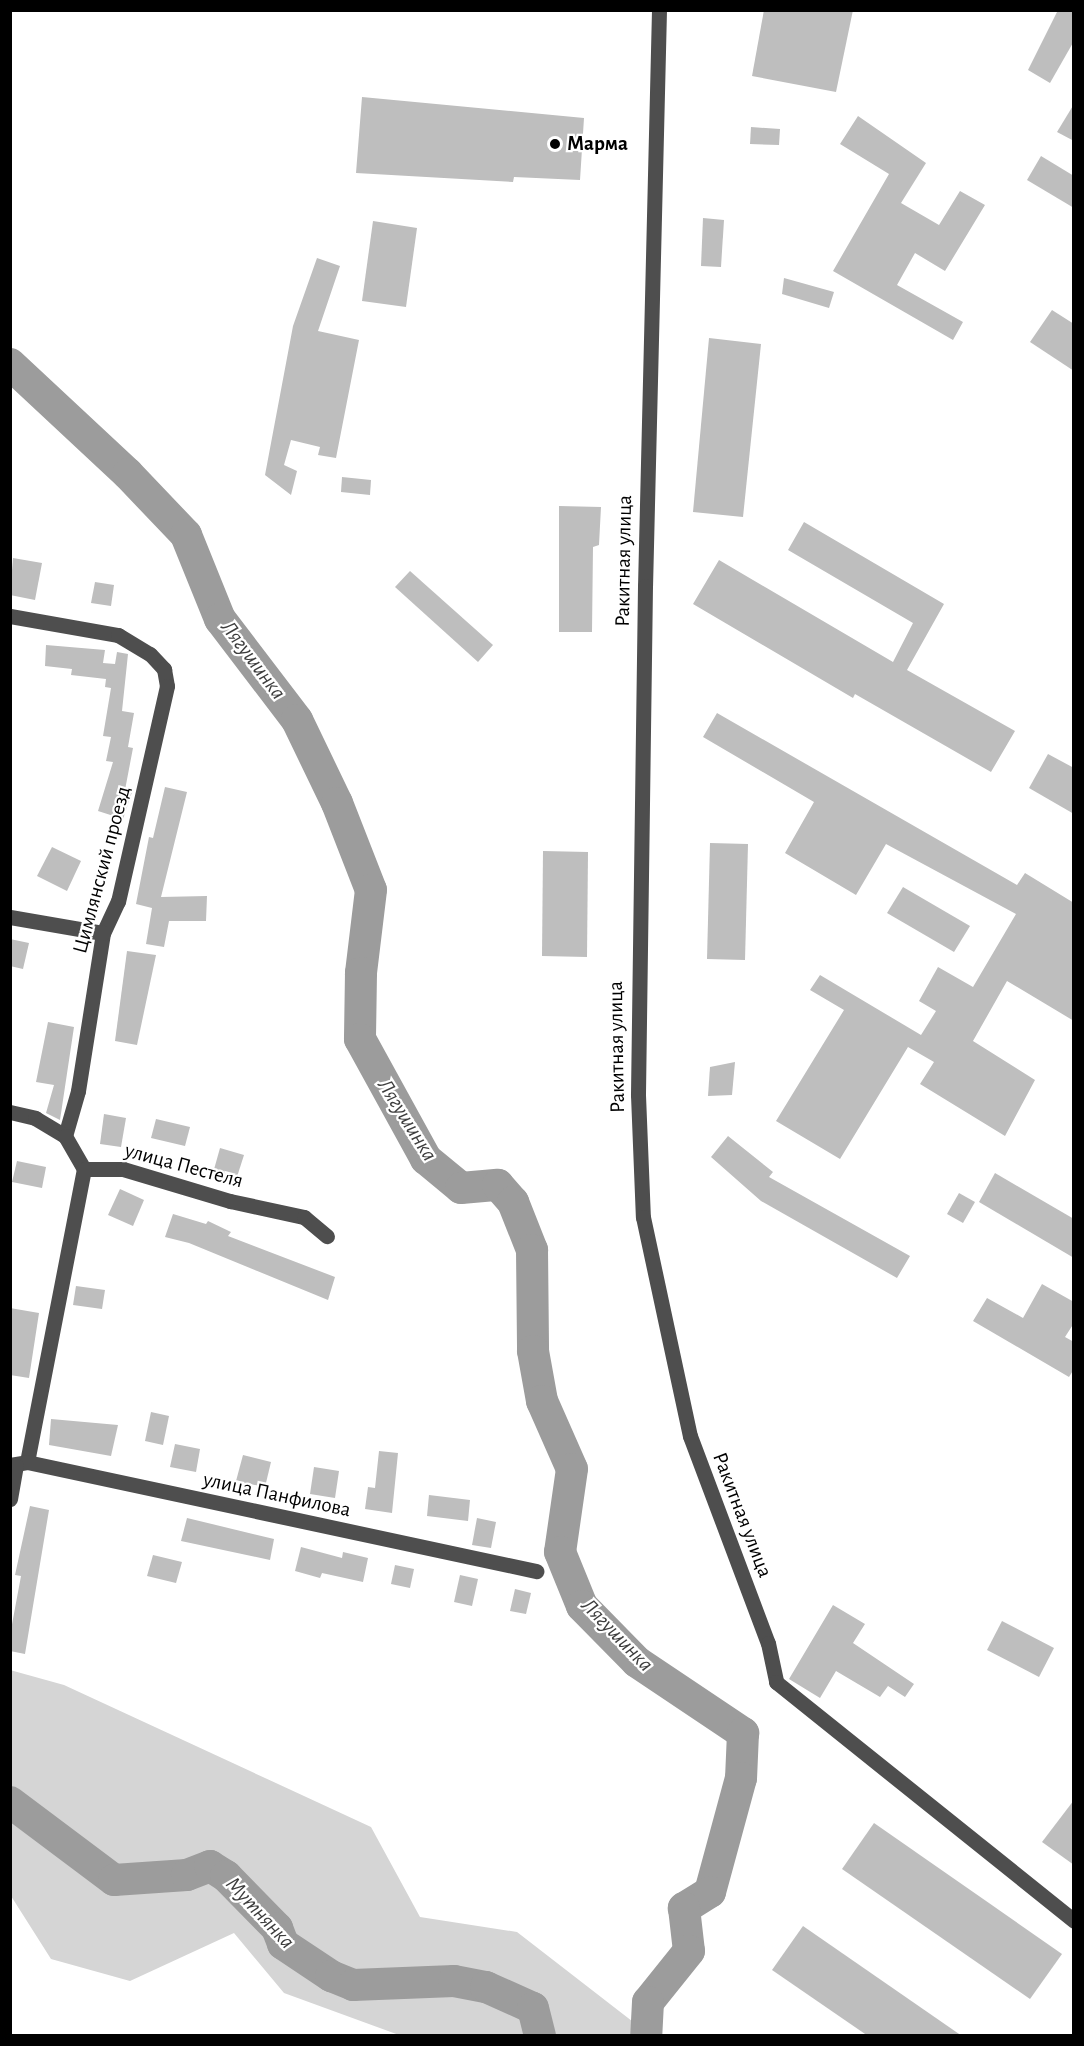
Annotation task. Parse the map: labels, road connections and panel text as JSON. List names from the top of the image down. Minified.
{"streets":{"street":["Ракитная улица","Цимлянский проезд","улица Пестеля","улица Панфилова"]},"water":["Лягушинка","Мутнянка"],"places":["Марма"]}
